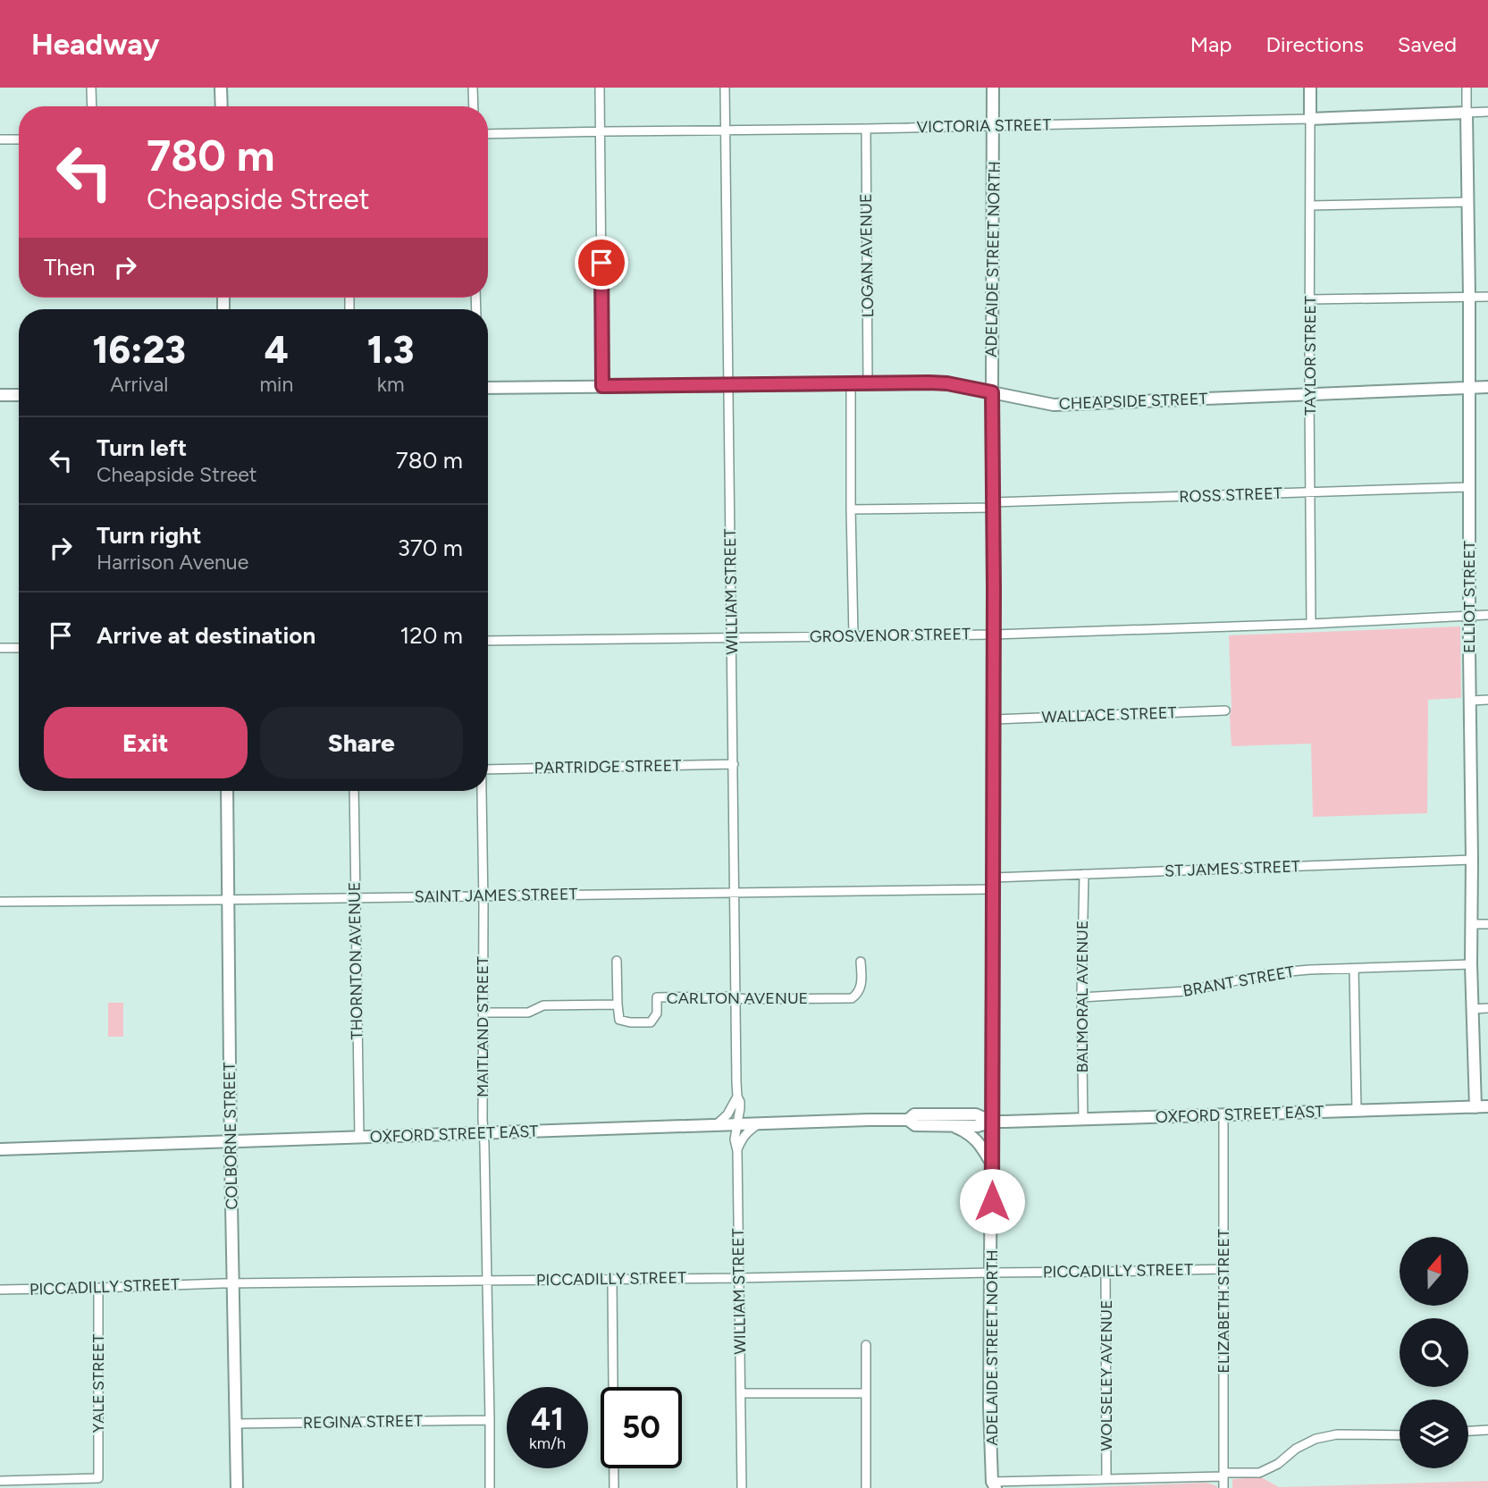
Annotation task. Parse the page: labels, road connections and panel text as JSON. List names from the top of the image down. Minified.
{"streets":{"main road":["VICTORIA STREET","ADELAIDE STREET NORTH","TAYLOR STREET","CHEAPSIDE STREET","ELLIOT STREET","OXFORD STREET EAST","COLBORNE STREET"],"street":["LOGAN AVENUE","ROSS STREET","WILLIAM STREET","GROSVENOR STREET","WALLACE STREET","PARTRIDGE STREET","ST JAMES STREET","SAINT JAMES STREET","THORNTON AVENUE","BRANT STREET","BALMORAL AVENUE","CARLTON AVENUE","MAITLAND STREET","PICCADILLY STREET","ELIZABETH STREET","WOLSELEY AVENUE","YALE STREET","REGINA STREET"]},"crossings":[["VICTORIA STREET","LOGAN AVENUE"],["VICTORIA STREET","ADELAIDE STREET NORTH"],["VICTORIA STREET","TAYLOR STREET"],["VICTORIA STREET","WILLIAM STREET"],["VICTORIA STREET","ELLIOT STREET"],["LOGAN AVENUE","CHEAPSIDE STREET"],["ADELAIDE STREET NORTH","CHEAPSIDE STREET"],["ADELAIDE STREET NORTH","ROSS STREET"],["ADELAIDE STREET NORTH","GROSVENOR STREET"],["ADELAIDE STREET NORTH","WALLACE STREET"],["ADELAIDE STREET NORTH","ST JAMES STREET"],["ADELAIDE STREET NORTH","SAINT JAMES STREET"],["ADELAIDE STREET NORTH","OXFORD STREET EAST"],["ADELAIDE STREET NORTH","PICCADILLY STREET"],["TAYLOR STREET","CHEAPSIDE STREET"],["TAYLOR STREET","ROSS STREET"],["TAYLOR STREET","GROSVENOR STREET"],["CHEAPSIDE STREET","WILLIAM STREET"],["CHEAPSIDE STREET","ELLIOT STREET"],["ROSS STREET","ELLIOT STREET"],["WILLIAM STREET","GROSVENOR STREET"],["WILLIAM STREET","PARTRIDGE STREET"],["WILLIAM STREET","SAINT JAMES STREET"],["WILLIAM STREET","CARLTON AVENUE"],["WILLIAM STREET","OXFORD STREET EAST"],["WILLIAM STREET","PICCADILLY STREET"],["ELLIOT STREET","GROSVENOR STREET"],["ELLIOT STREET","ST JAMES STREET"],["ELLIOT STREET","BRANT STREET"],["ELLIOT STREET","OXFORD STREET EAST"],["ST JAMES STREET","SAINT JAMES STREET"],["ST JAMES STREET","BALMORAL AVENUE"],["SAINT JAMES STREET","THORNTON AVENUE"],["SAINT JAMES STREET","MAITLAND STREET"],["SAINT JAMES STREET","COLBORNE STREET"],["THORNTON AVENUE","OXFORD STREET EAST"],["BRANT STREET","BALMORAL AVENUE"],["BALMORAL AVENUE","OXFORD STREET EAST"],["MAITLAND STREET","OXFORD STREET EAST"],["MAITLAND STREET","PICCADILLY STREET"],["MAITLAND STREET","REGINA STREET"],["OXFORD STREET EAST","COLBORNE STREET"],["OXFORD STREET EAST","ELIZABETH STREET"],["COLBORNE STREET","PICCADILLY STREET"],["COLBORNE STREET","REGINA STREET"],["PICCADILLY STREET","ELIZABETH STREET"],["PICCADILLY STREET","WOLSELEY AVENUE"],["PICCADILLY STREET","YALE STREET"]],"north":"top","page":{"header":"Headway","nav":["Map","Directions","Saved"],"turn":["780 m","Cheapside Street"],"then":"Then","eta":["16:23","Arrival","4","min","1.3","km"],"list":[{"name":"Turn left","note":"Cheapside Street","value":"780 m"},{"name":"Turn right","note":"Harrison Avenue","value":"370 m"},{"name":"Arrive at destination","value":"120 m"}],"buttons":["Exit","Share"],"speed":"41 km/h","limit":"50"}}
